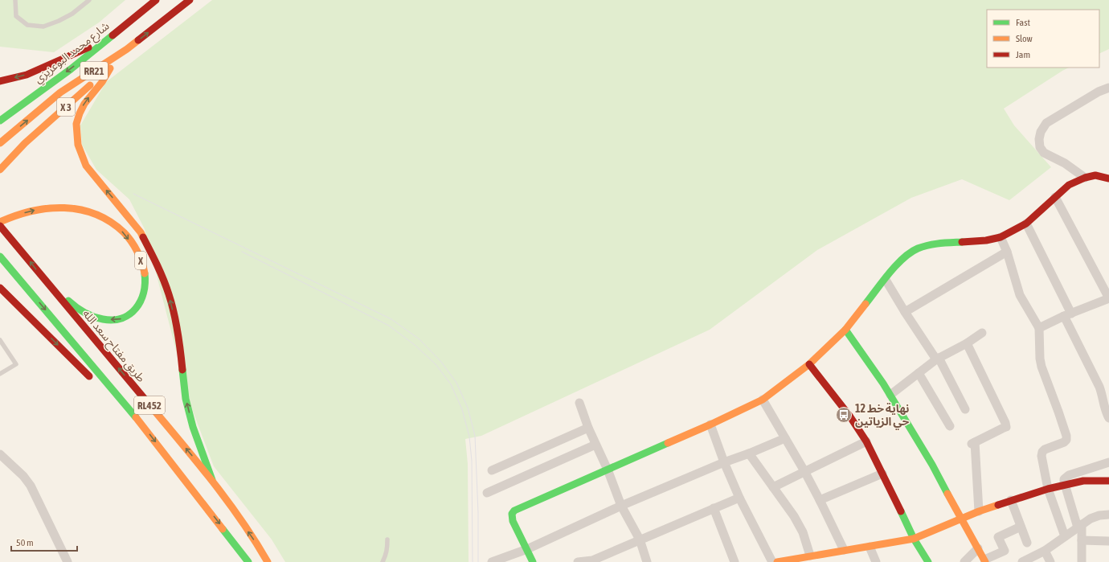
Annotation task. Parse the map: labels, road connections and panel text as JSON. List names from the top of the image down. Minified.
{"streets":{"main road":["شارع محمد البوعزيزي","RR21","X 3","X","طريق مفتاح سعد الله","RL452"]},"crossings":[["RR21","X 3"],["X","طريق مفتاح سعد الله"]],"places":{"bus stop":["نهاية خط 12 حي الزياتين"]},"legend":["Fast","Slow","Jam"],"scale_bar":"50 m"}
